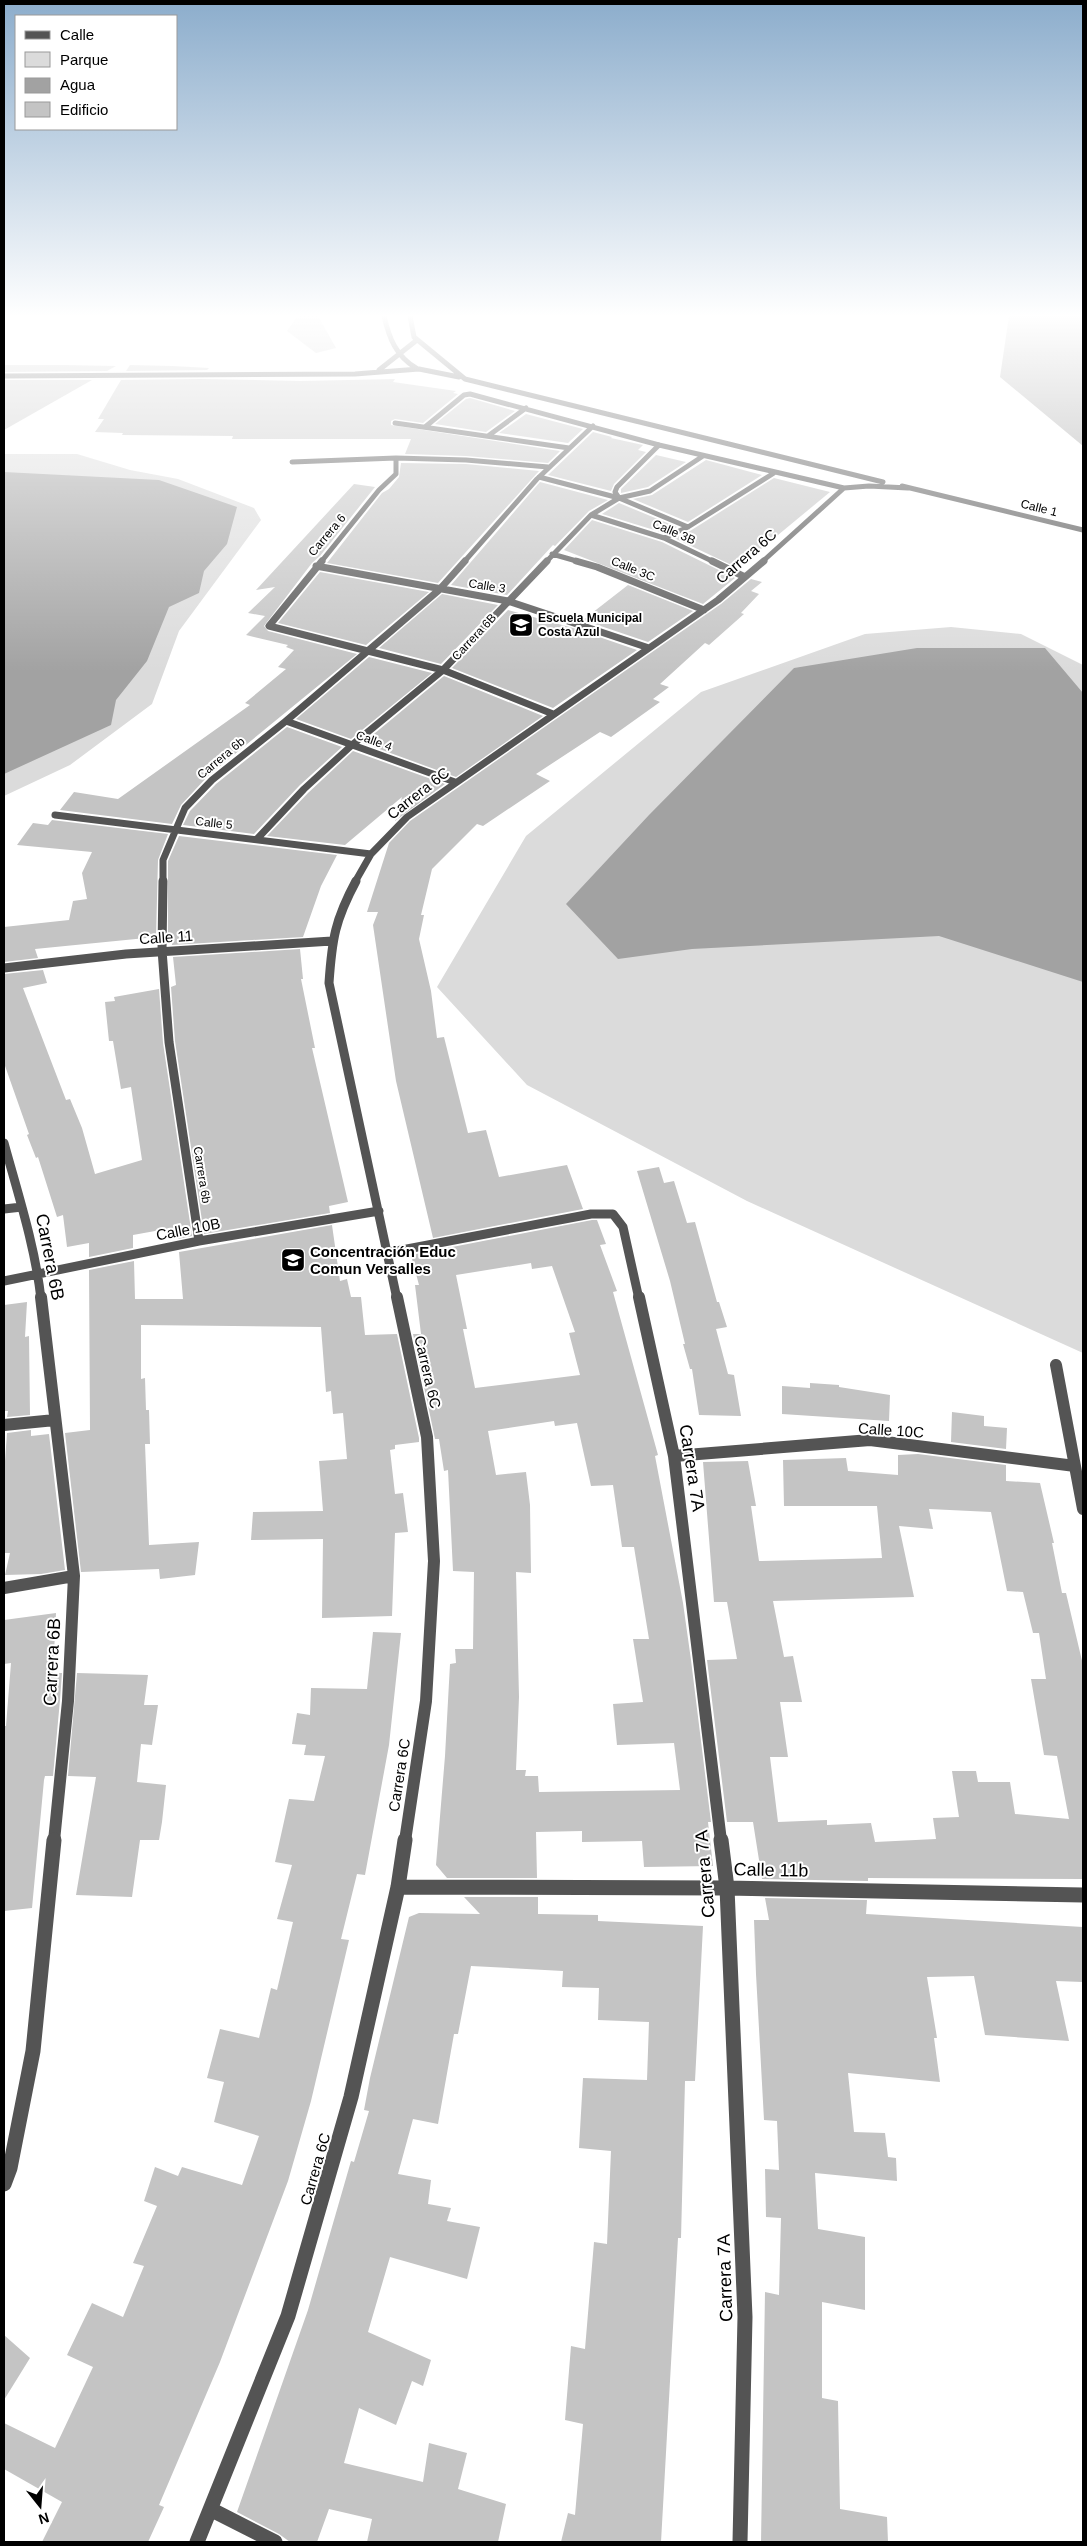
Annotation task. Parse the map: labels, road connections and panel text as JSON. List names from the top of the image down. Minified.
{"streets":{"street":["Calle 1","Calle 3B","Carrera 6","Carrera 6C","Calle 3C","Calle 3","Carrera 6B","Calle 4","Carrera 6b","Calle 5","Calle 11","Calle 10B","Calle 10C","Carrera 7A","Calle 11b"]},"crossings":[["Calle 3B","Carrera 6C"],["Calle 3B","Carrera 6B"],["Carrera 6","Calle 3"],["Carrera 6","Carrera 6b"],["Carrera 6C","Calle 3C"],["Carrera 6C","Calle 3"],["Carrera 6C","Calle 4"],["Carrera 6C","Calle 5"],["Carrera 6C","Calle 11"],["Carrera 6C","Calle 10B"],["Carrera 6C","Carrera 7A"],["Carrera 6C","Calle 11b"],["Calle 3C","Carrera 6B"],["Calle 3","Carrera 6B"],["Calle 3","Carrera 6b"],["Carrera 6B","Calle 4"],["Carrera 6B","Calle 5"],["Carrera 6B","Calle 10B"],["Calle 4","Carrera 6b"],["Carrera 6b","Calle 5"],["Carrera 6b","Calle 11"],["Carrera 6b","Calle 10B"],["Calle 10C","Carrera 7A"],["Carrera 7A","Calle 11b"]],"places":{"school or university":["Escuela Municipal Costa Azul","Concentración Educ Comun Versalles"]},"legend":["Calle","Parque","Agua","Edificio"],"north":"bottom"}
